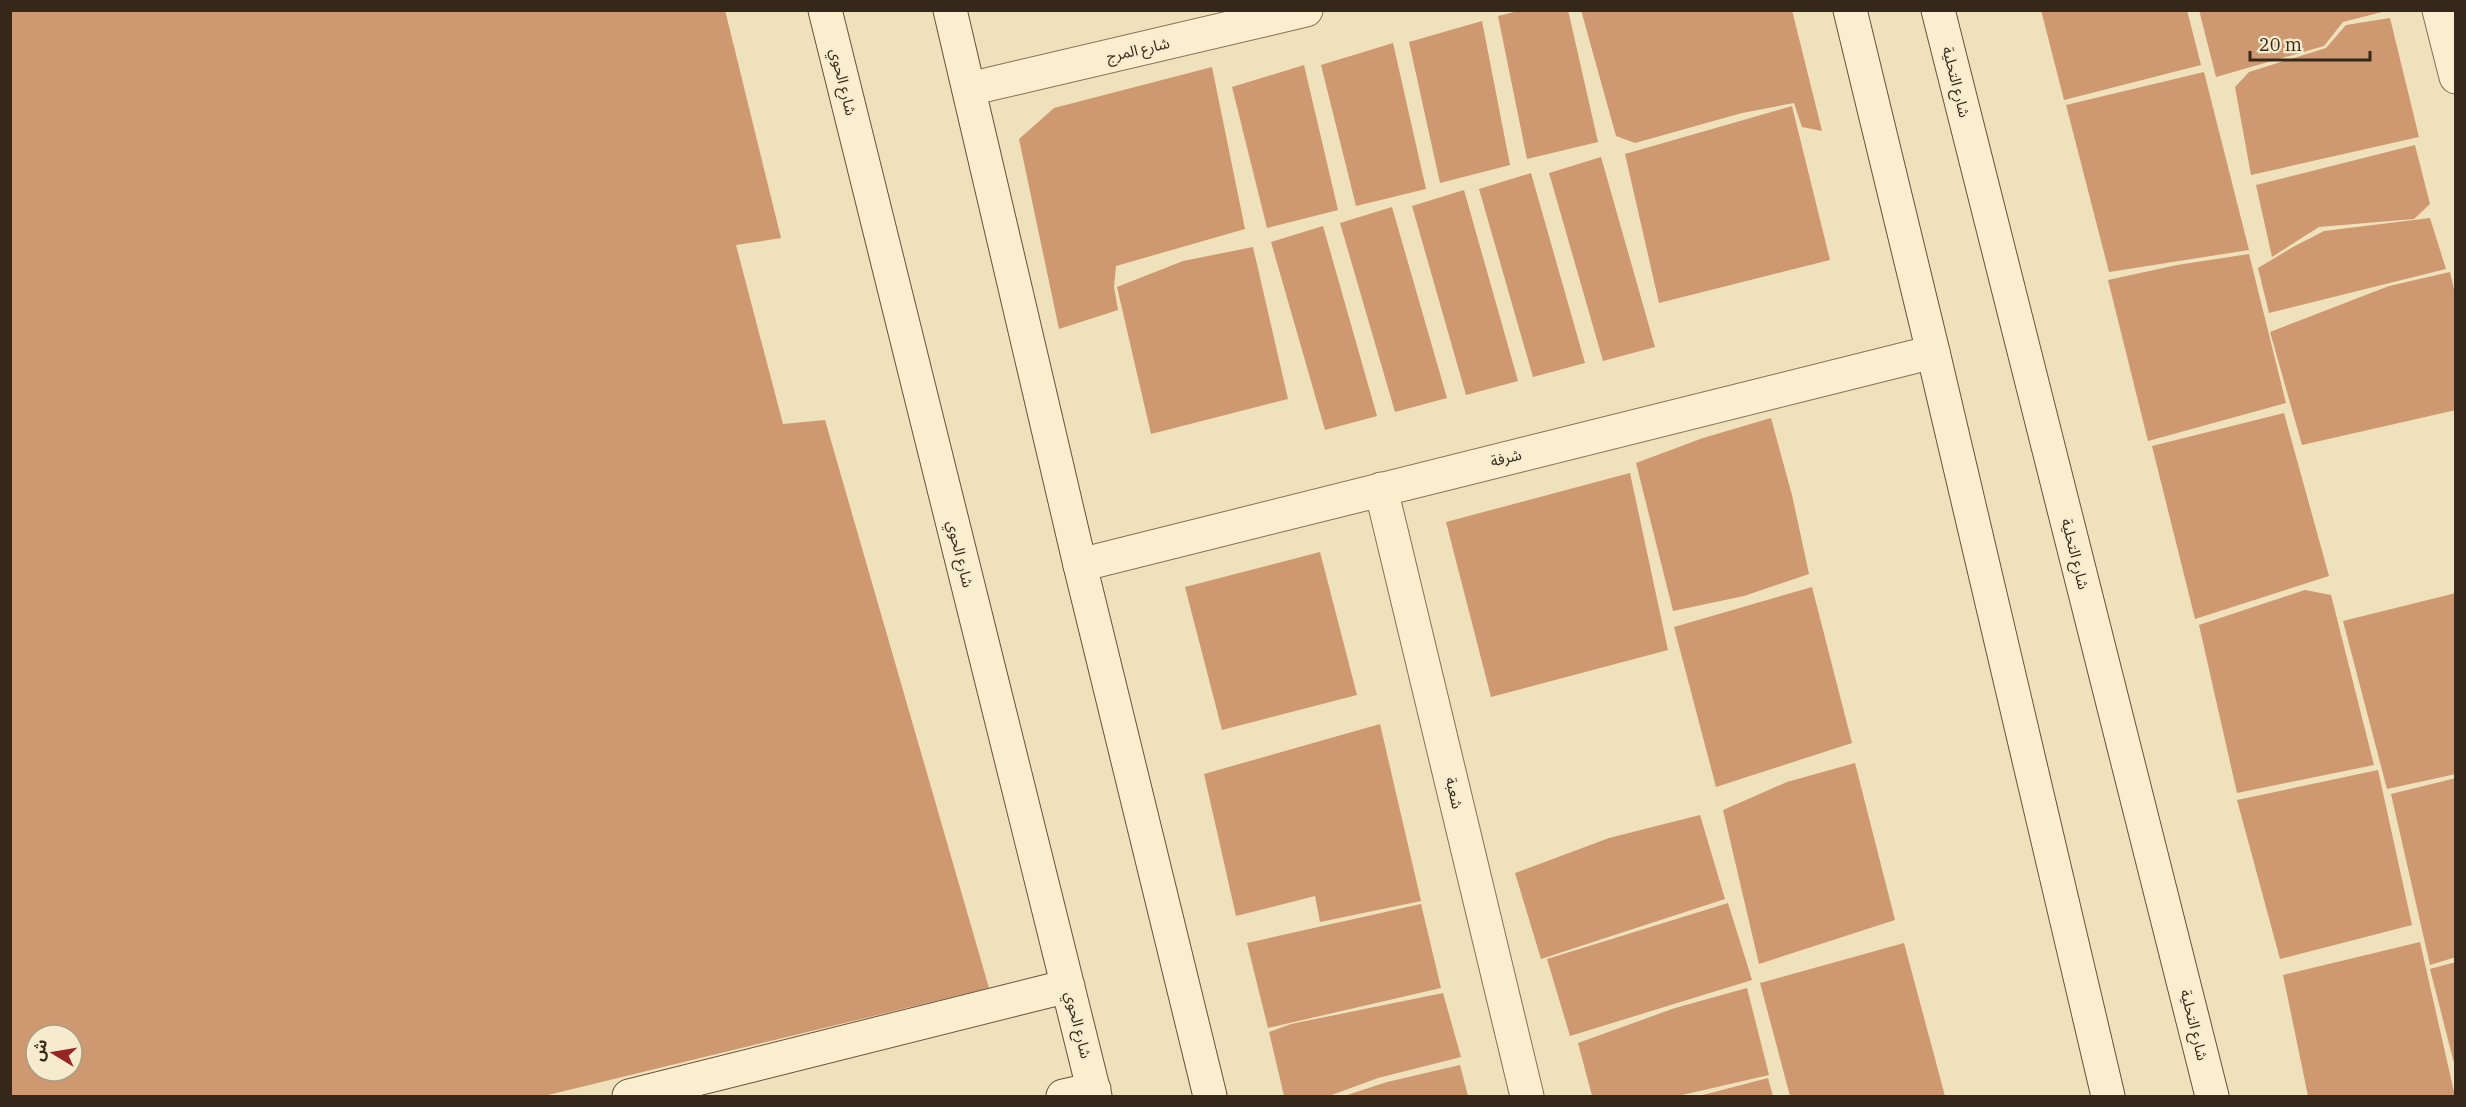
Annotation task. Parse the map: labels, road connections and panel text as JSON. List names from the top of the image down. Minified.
{"streets":{"street":["شارع المرج","شارع الحوي","شارع التحلية","شرفة","شعبة"]},"crossings":[["شرفة","شعبة"]],"scale_bar":"20 m","north":"left"}
